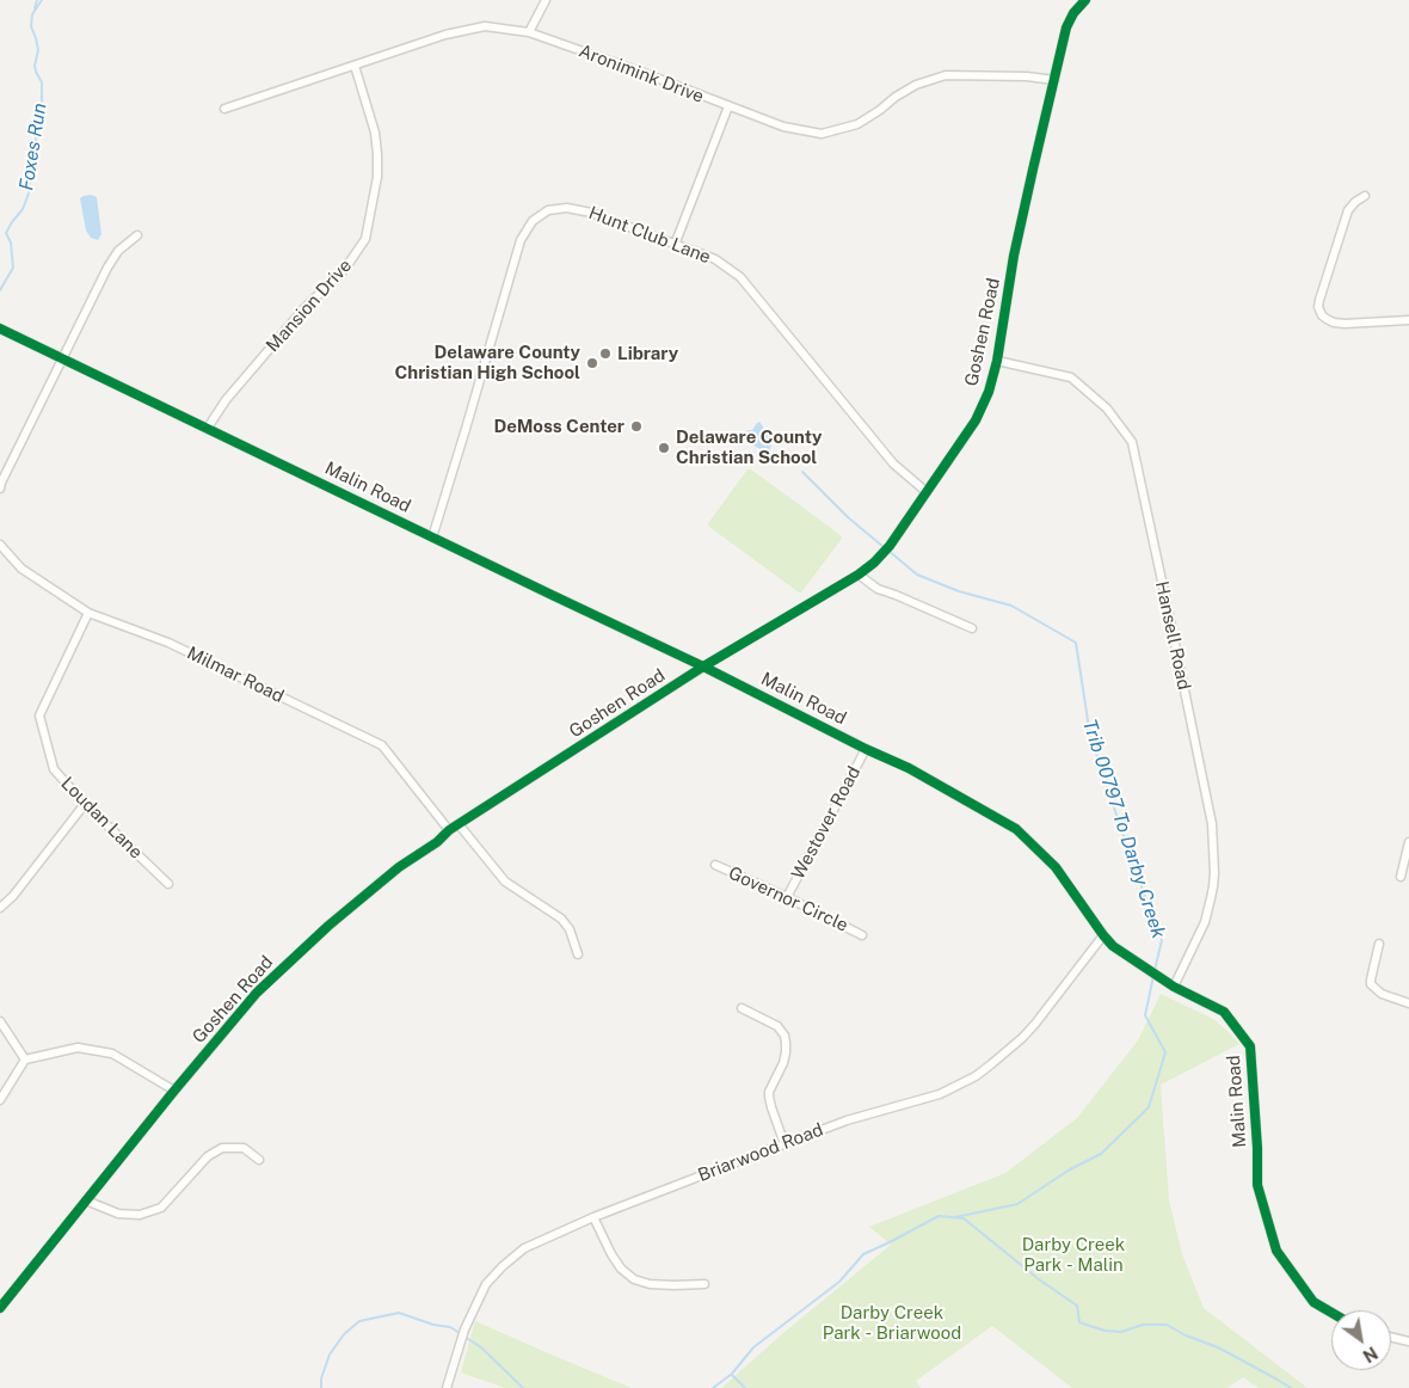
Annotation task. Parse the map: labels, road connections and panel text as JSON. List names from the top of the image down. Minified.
{"streets":{"street":["Aronimink Drive","Hunt Club Lane","Mansion Drive","Goshen Road","Malin Road","Hansell Road","Milmar Road","Loudan Lane","Westover Road","Governor Circle","Briarwood Road"]},"crossings":[["Aronimink Drive","Mansion Drive"],["Aronimink Drive","Goshen Road"],["Hunt Club Lane","Goshen Road"],["Hunt Club Lane","Malin Road"],["Mansion Drive","Malin Road"],["Goshen Road","Malin Road"],["Goshen Road","Hansell Road"],["Goshen Road","Milmar Road"],["Malin Road","Hansell Road"],["Malin Road","Westover Road"],["Malin Road","Briarwood Road"],["Milmar Road","Loudan Lane"],["Westover Road","Governor Circle"]],"water":["Foxes Run","Trib 00797 To Darby Creek"],"parks":["Darby Creek Park - Malin","Darby Creek Park - Briarwood"],"places":["Library","Delaware County Christian High School","DeMoss Center","Delaware County Christian School"],"north":"bottom right"}
